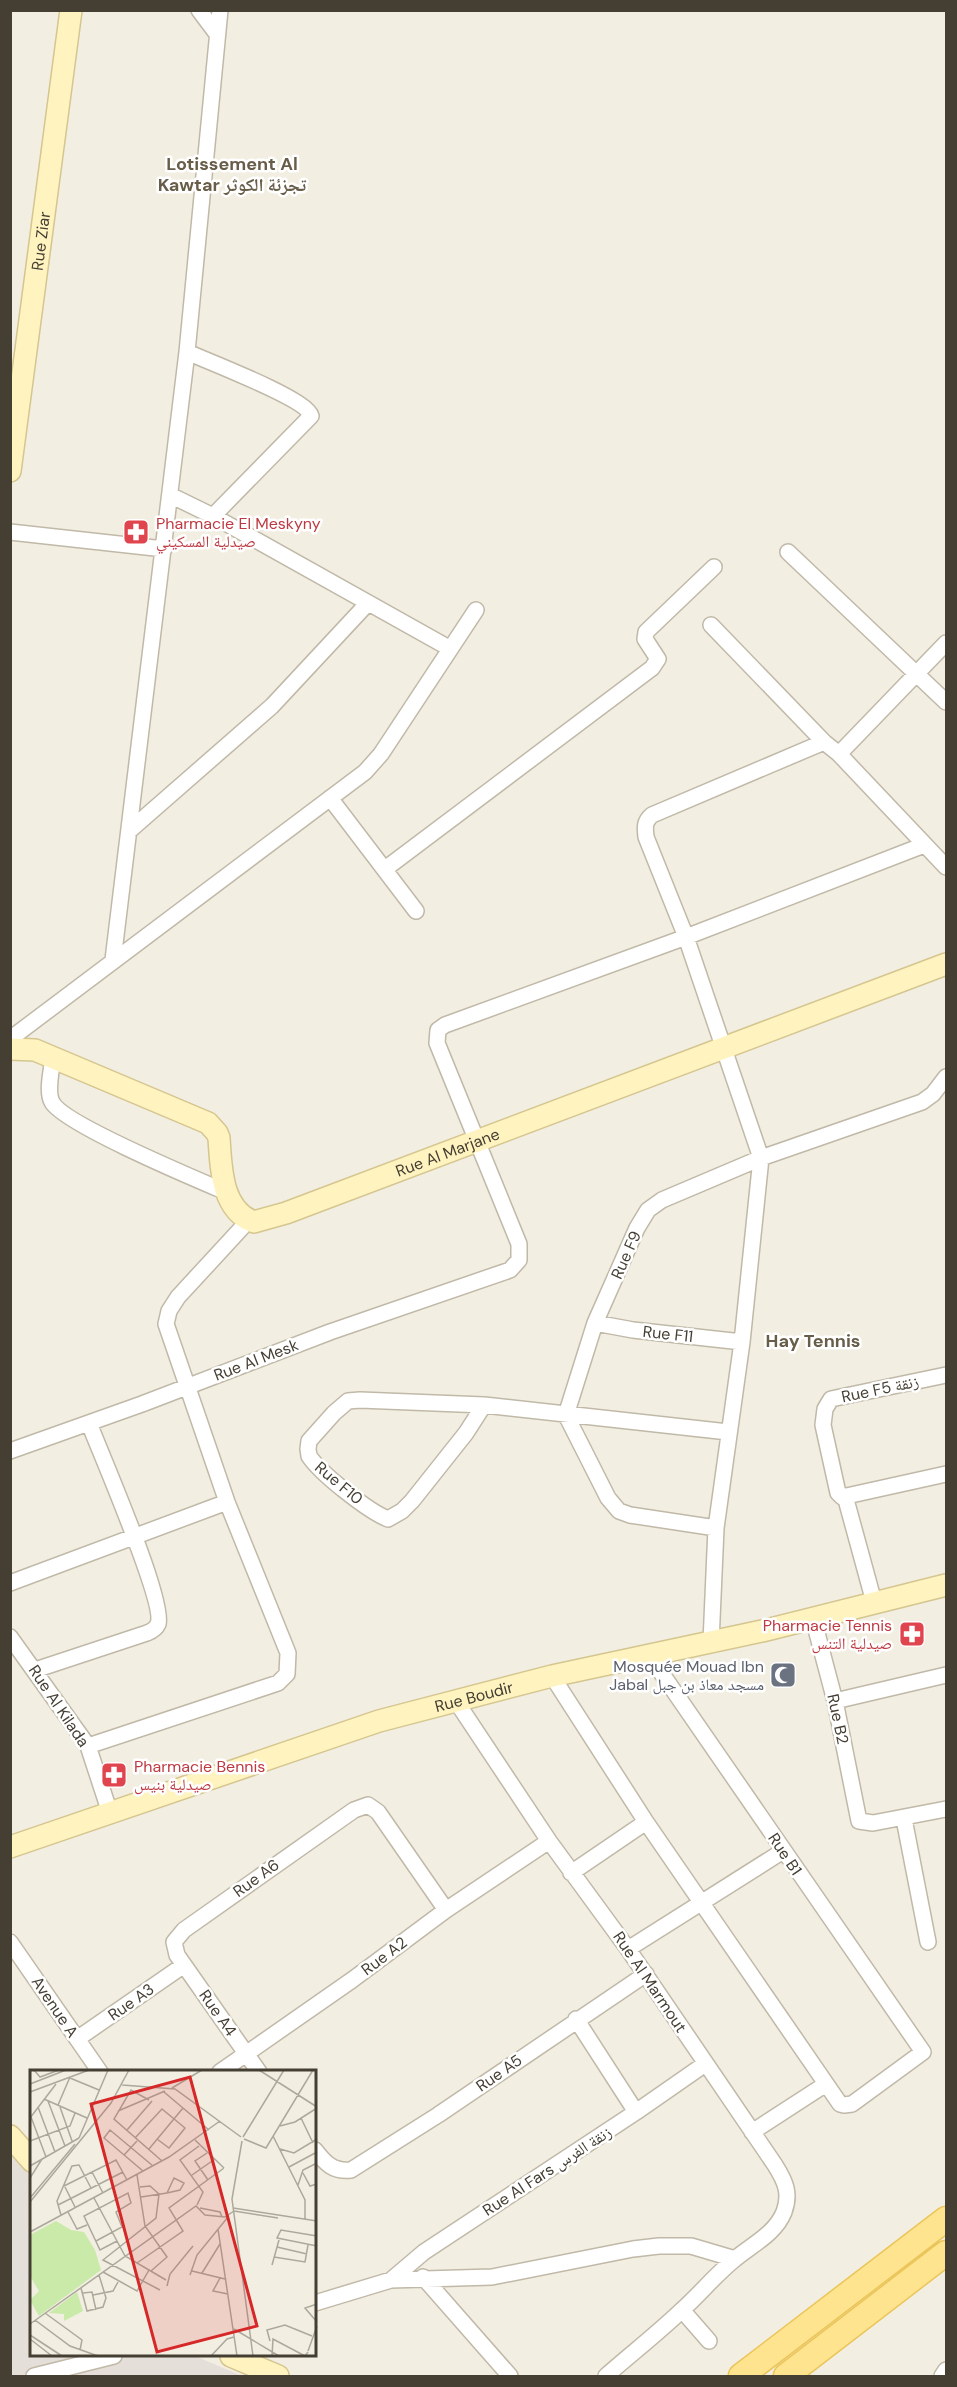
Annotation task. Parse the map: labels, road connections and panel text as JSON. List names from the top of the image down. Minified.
{"streets":{"street":["Rue Ziar","Rue Al Marjane","Rue F9","Rue F11","Rue Al Mesk","Rue F5 زنقة","Rue F10","Rue Boudir","Rue Al Kilada","Rue B2","Rue B1","Rue A6","Rue A2","Rue Al Marmout","Rue A3","Avenue A","Rue A4","Rue A5","Rue Al Fars زنقة الفرس"]},"crossings":[["Rue Al Marjane","Rue Al Mesk"],["Rue F9","Rue F11"],["Rue F9","Rue F10"],["Rue Boudir","Rue Al Kilada"],["Rue Boudir","Rue B2"],["Rue Boudir","Rue B1"],["Rue Boudir","Rue Al Marmout"],["Rue A6","Rue A2"],["Rue A6","Rue A3"],["Rue A6","Rue A4"],["Rue A2","Rue Al Marmout"],["Rue A2","Rue A4"],["Rue Al Marmout","Rue A5"],["Rue Al Marmout","Rue Al Fars زنقة الفرس"],["Rue A3","Avenue A"],["Rue A3","Rue A4"]],"districts":["Lotissement Al Kawtar تجزئة الكوثر","Hay Tennis"],"places":{"pharmacy":["Pharmacie El Meskyny صيدلية المسكيني","Pharmacie Tennis صيدلية التنس","Pharmacie Bennis صيدلية بنيس"],"mosque":["Mosquée Mouad Ibn Jabal مسجد معاذ بن جبل"]}}
